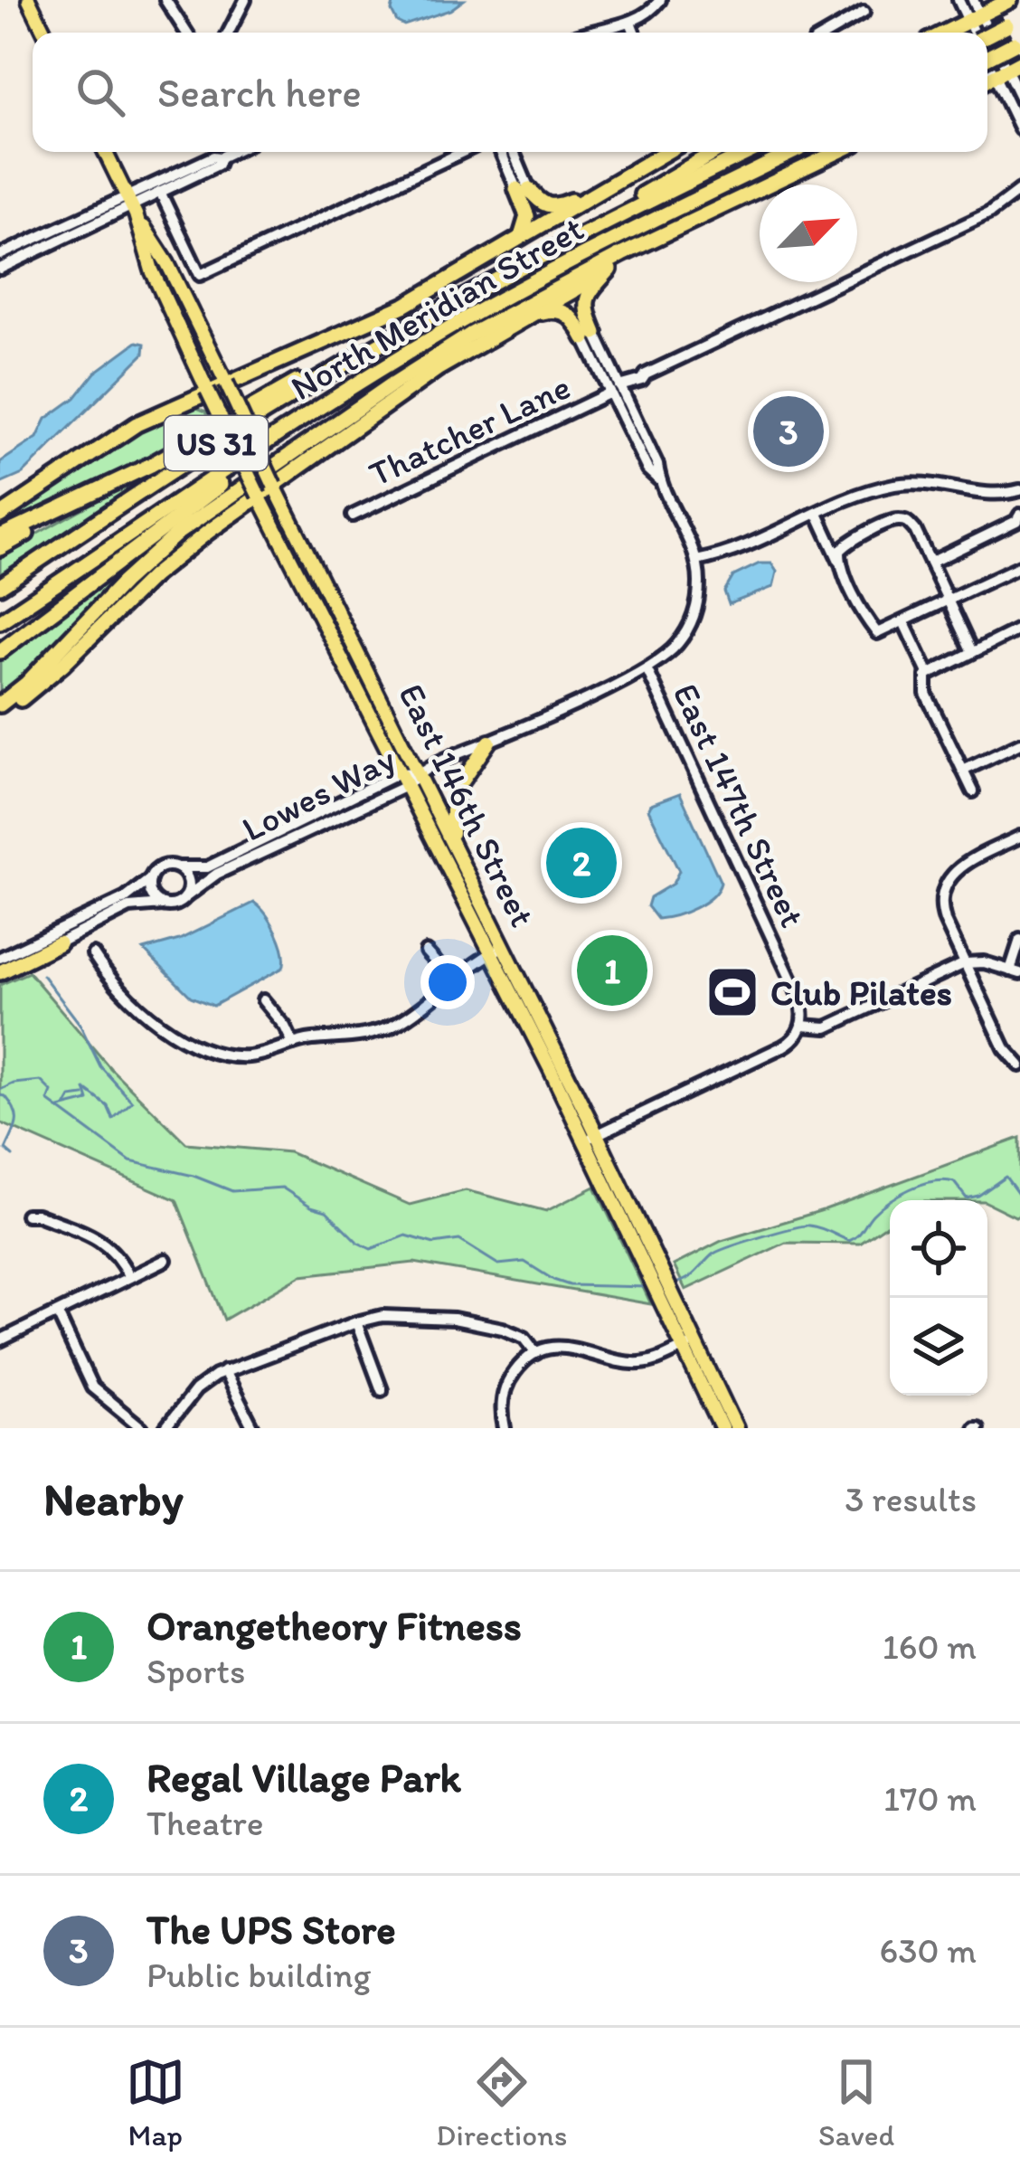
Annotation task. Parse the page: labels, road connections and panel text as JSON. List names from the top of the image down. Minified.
{"streets":{"highway":["North Meridian Street","US 31"],"main road":["East 146th Street"],"street":["Thatcher Lane","Lowes Way","East 147th Street"]},"crossings":[["Lowes Way","East 146th Street"]],"places":{"sports":["Club Pilates"]},"north":"top right","page":{"search":"Search here","pins":["3","2","1"],"heading":["Nearby","3 results"],"list":[{"mark":"1","name":"Orangetheory Fitness","note":"Sports","value":"160 m"},{"mark":"2","name":"Regal Village Park","note":"Theatre","value":"170 m"},{"mark":"3","name":"The UPS Store","note":"Public building","value":"630 m"}],"nav":["Map","Directions","Saved"]}}
